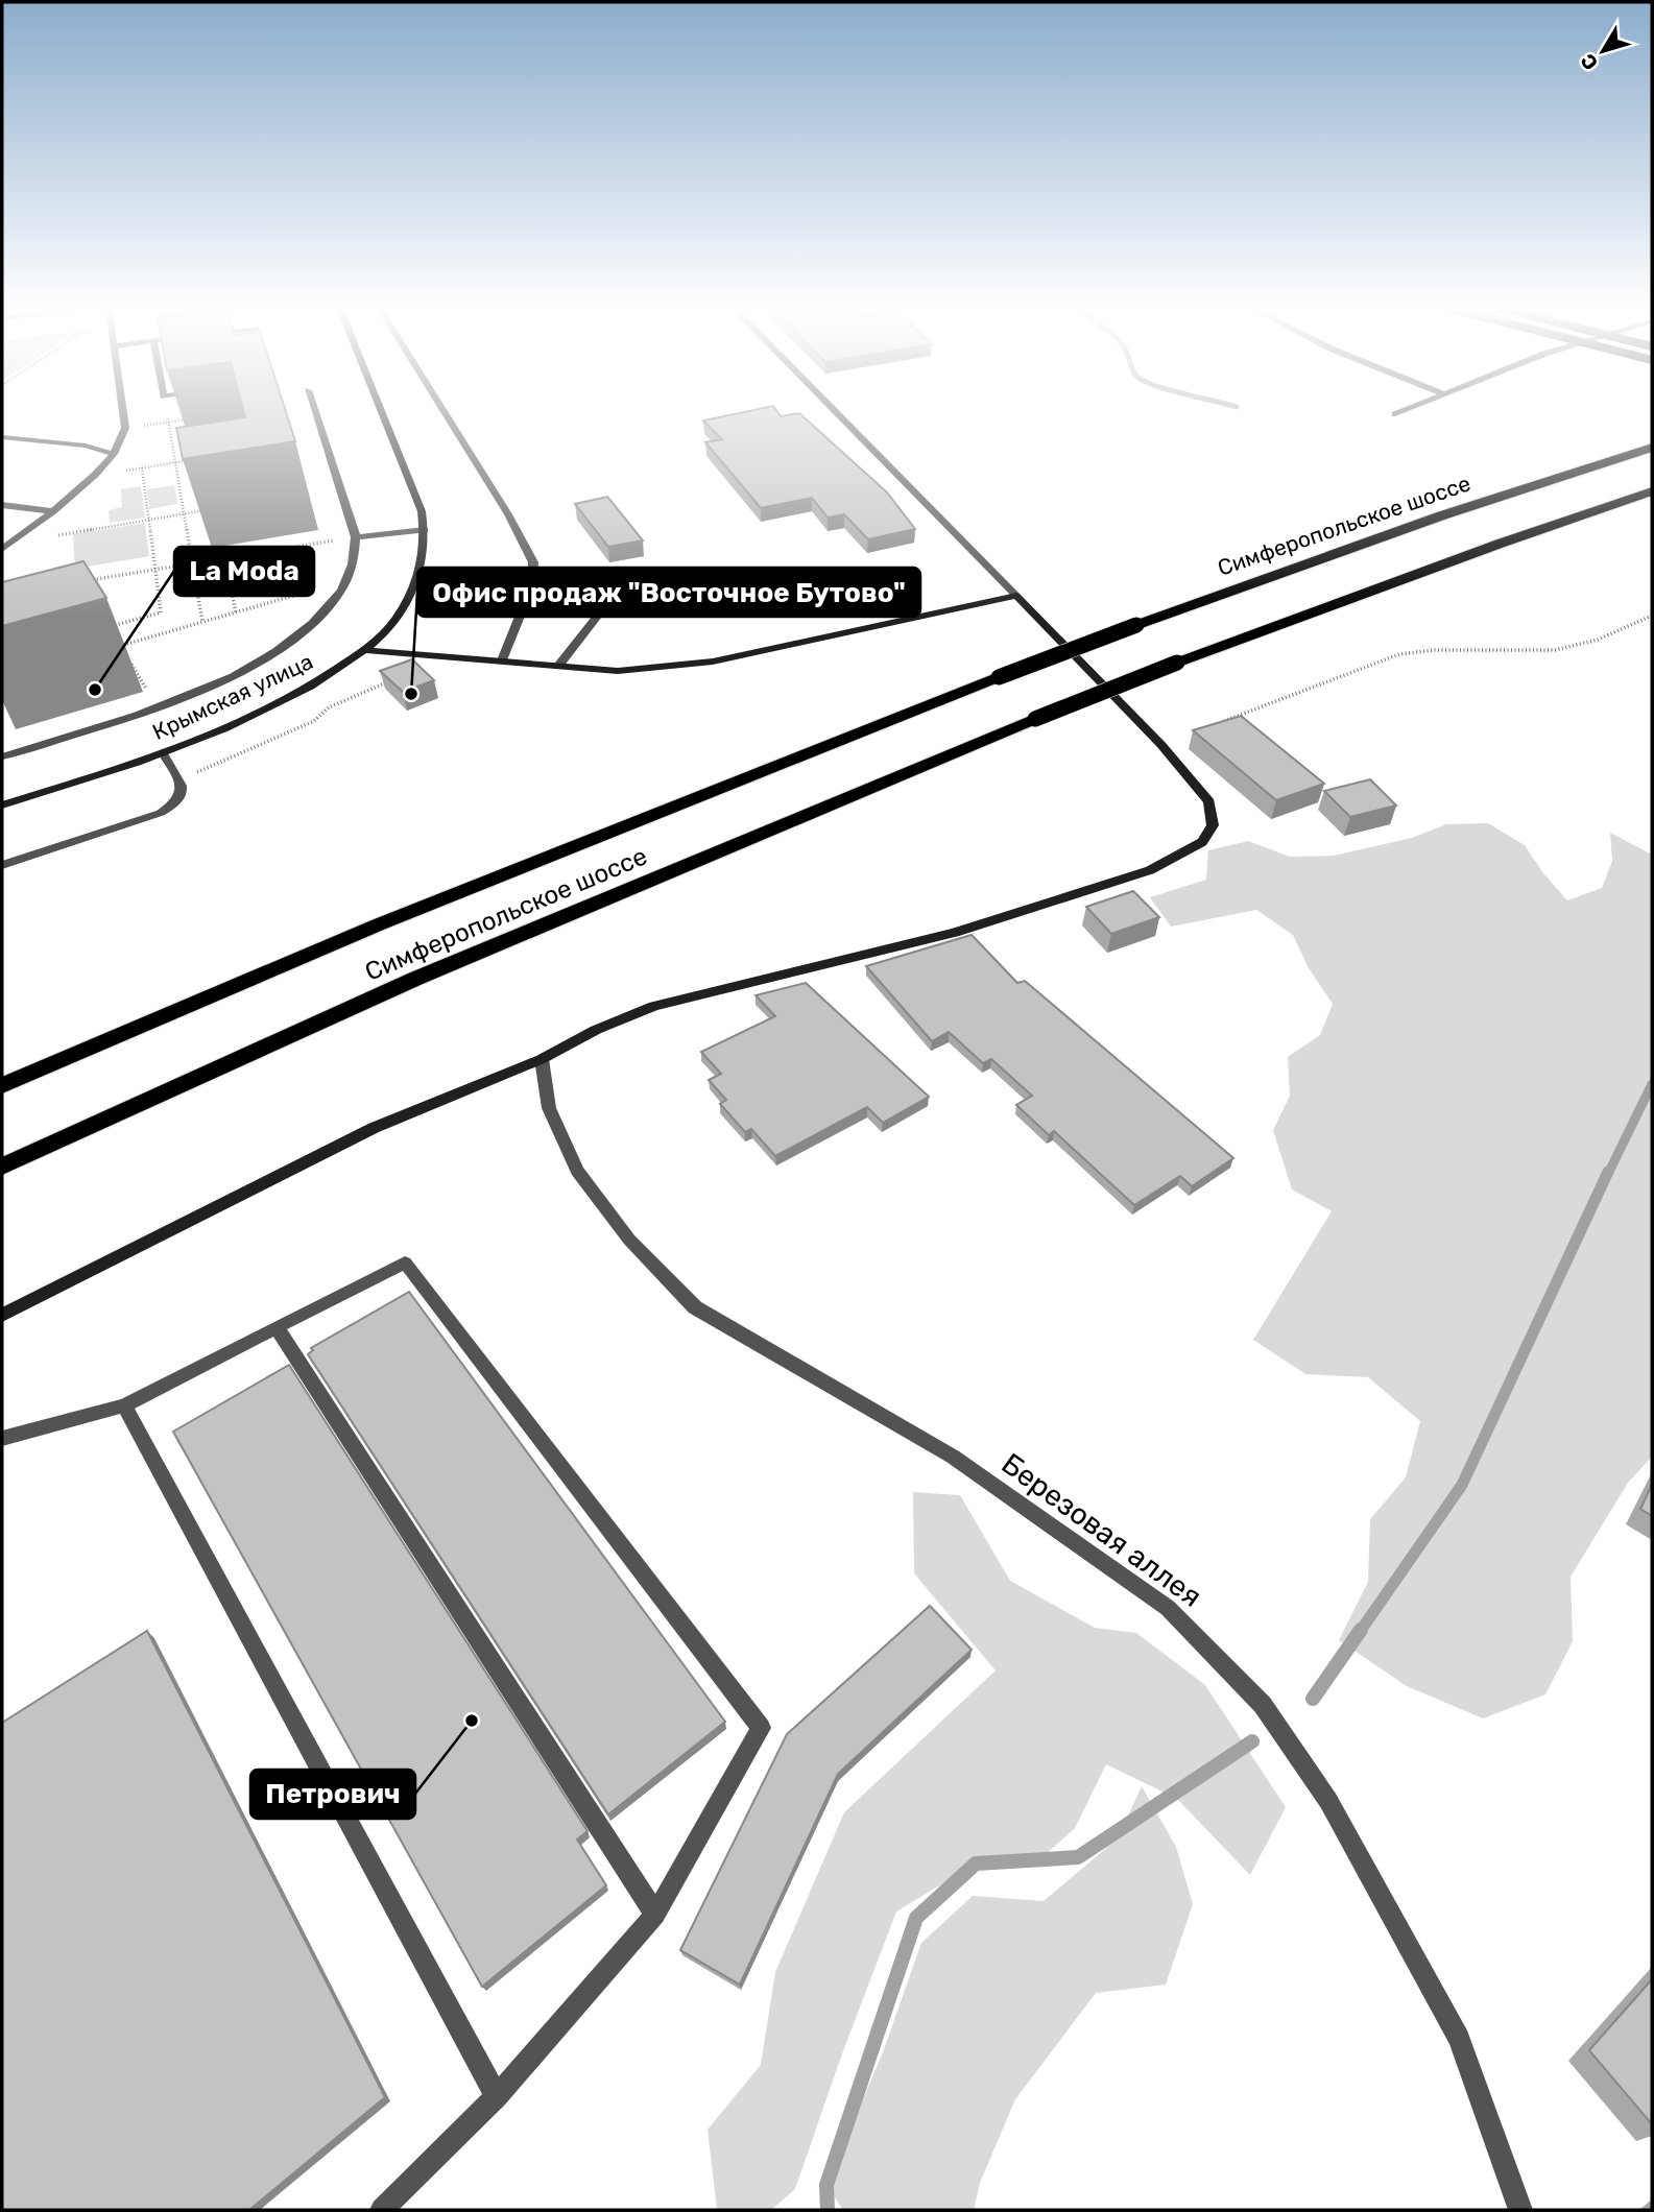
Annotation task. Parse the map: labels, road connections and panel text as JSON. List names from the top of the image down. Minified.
{"streets":{"highway":["Симферопольское шоссе"],"street":["Крымская улица","Березовая аллея"]},"places":["La Moda","Офис продаж \"Восточное Бутово\"","Петрович"],"north":"bottom left"}
